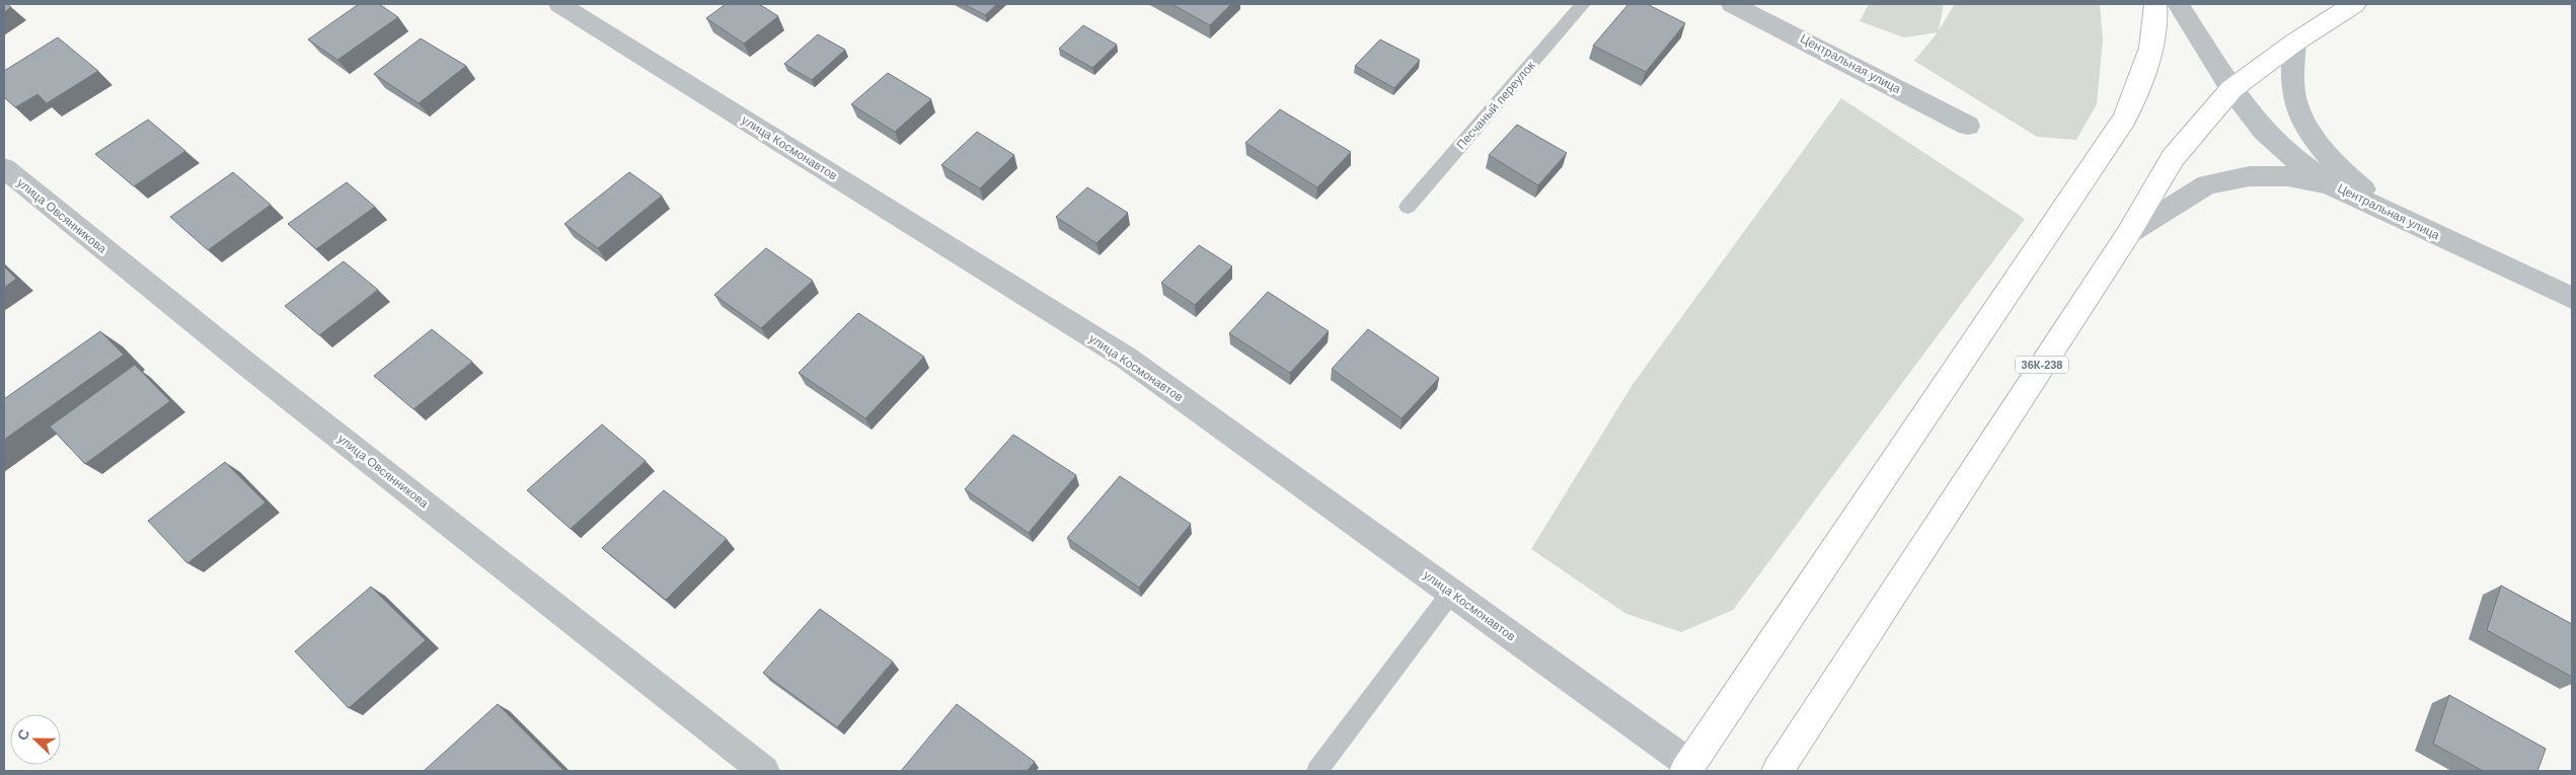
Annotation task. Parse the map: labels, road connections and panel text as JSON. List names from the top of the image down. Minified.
{"streets":{"main road":["36К-238"],"street":["Центральная улица","улица Космонавтов","улица Овсянникова"],"lane":["Песчаный переулок"]},"crossings":[["Центральная улица","36К-238"]],"north":"left"}
